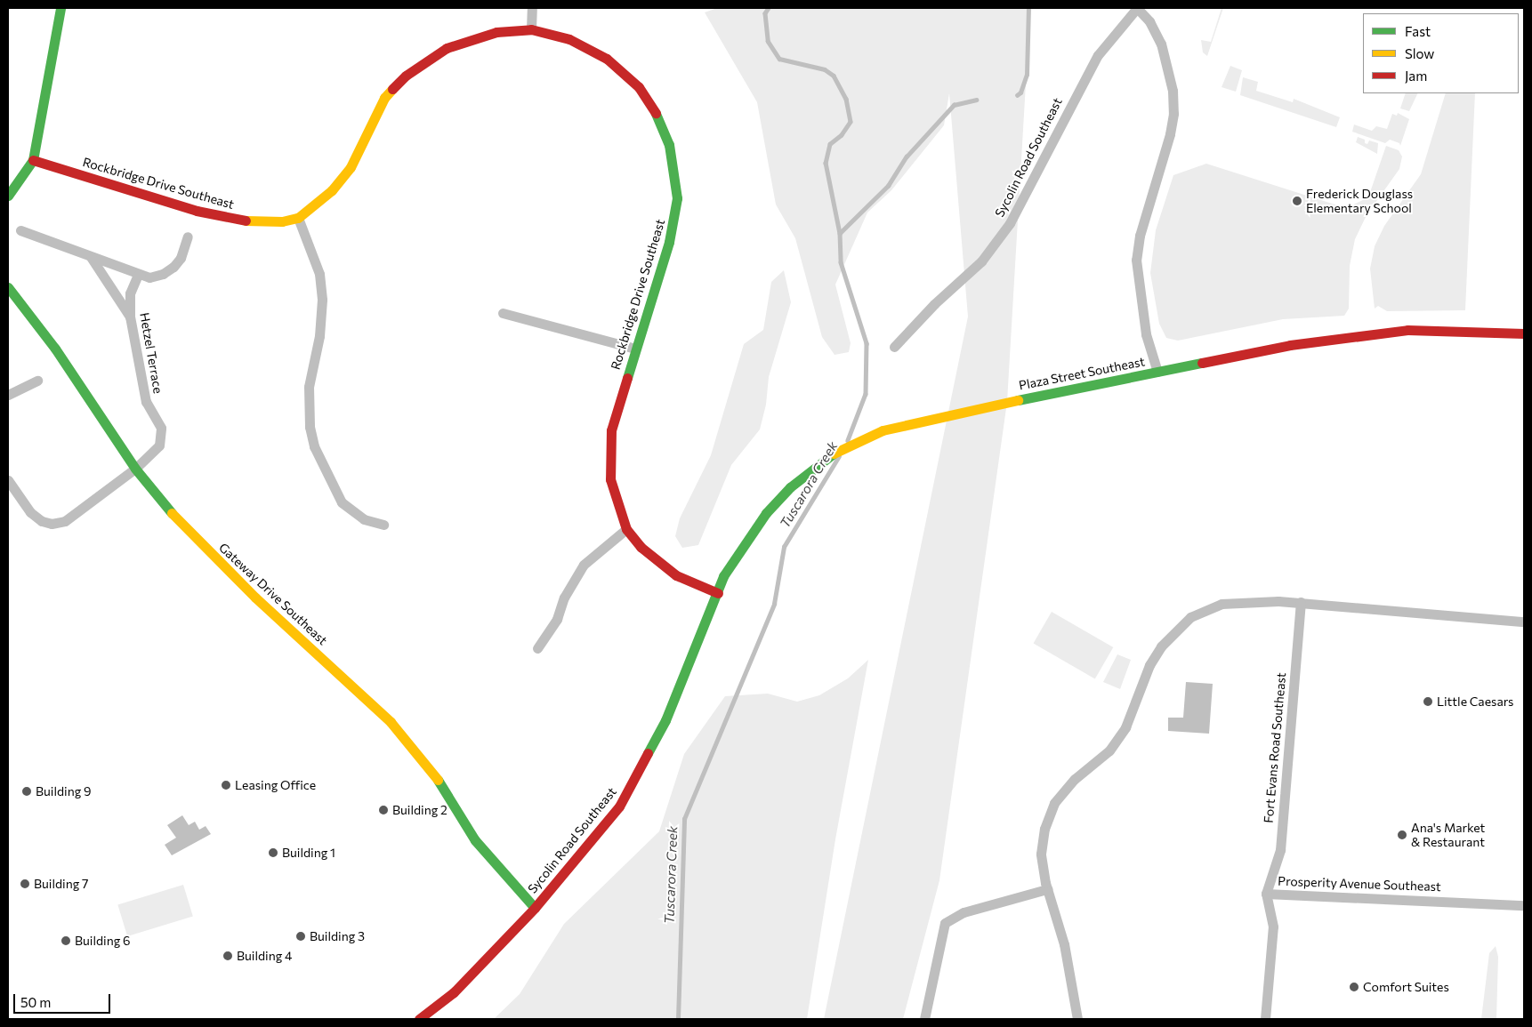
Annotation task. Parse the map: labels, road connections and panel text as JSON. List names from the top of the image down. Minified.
{"streets":{"street":["Sycolin Road Southeast","Rockbridge Drive Southeast","Hetzel Terrace","Plaza Street Southeast","Gateway Drive Southeast","Fort Evans Road Southeast","Prosperity Avenue Southeast"]},"crossings":[["Sycolin Road Southeast","Rockbridge Drive Southeast"],["Sycolin Road Southeast","Plaza Street Southeast"],["Sycolin Road Southeast","Gateway Drive Southeast"],["Rockbridge Drive Southeast","Plaza Street Southeast"],["Hetzel Terrace","Gateway Drive Southeast"],["Fort Evans Road Southeast","Prosperity Avenue Southeast"]],"water":["Tuscarora Creek"],"places":["Frederick Douglass Elementary School","Little Caesars","Leasing Office","Building 9","Building 2","Ana's Market & Restaurant","Building 1","Building 7","Building 3","Building 6","Building 4","Comfort Suites"],"legend":["Fast","Slow","Jam"],"scale_bar":"50 m"}
